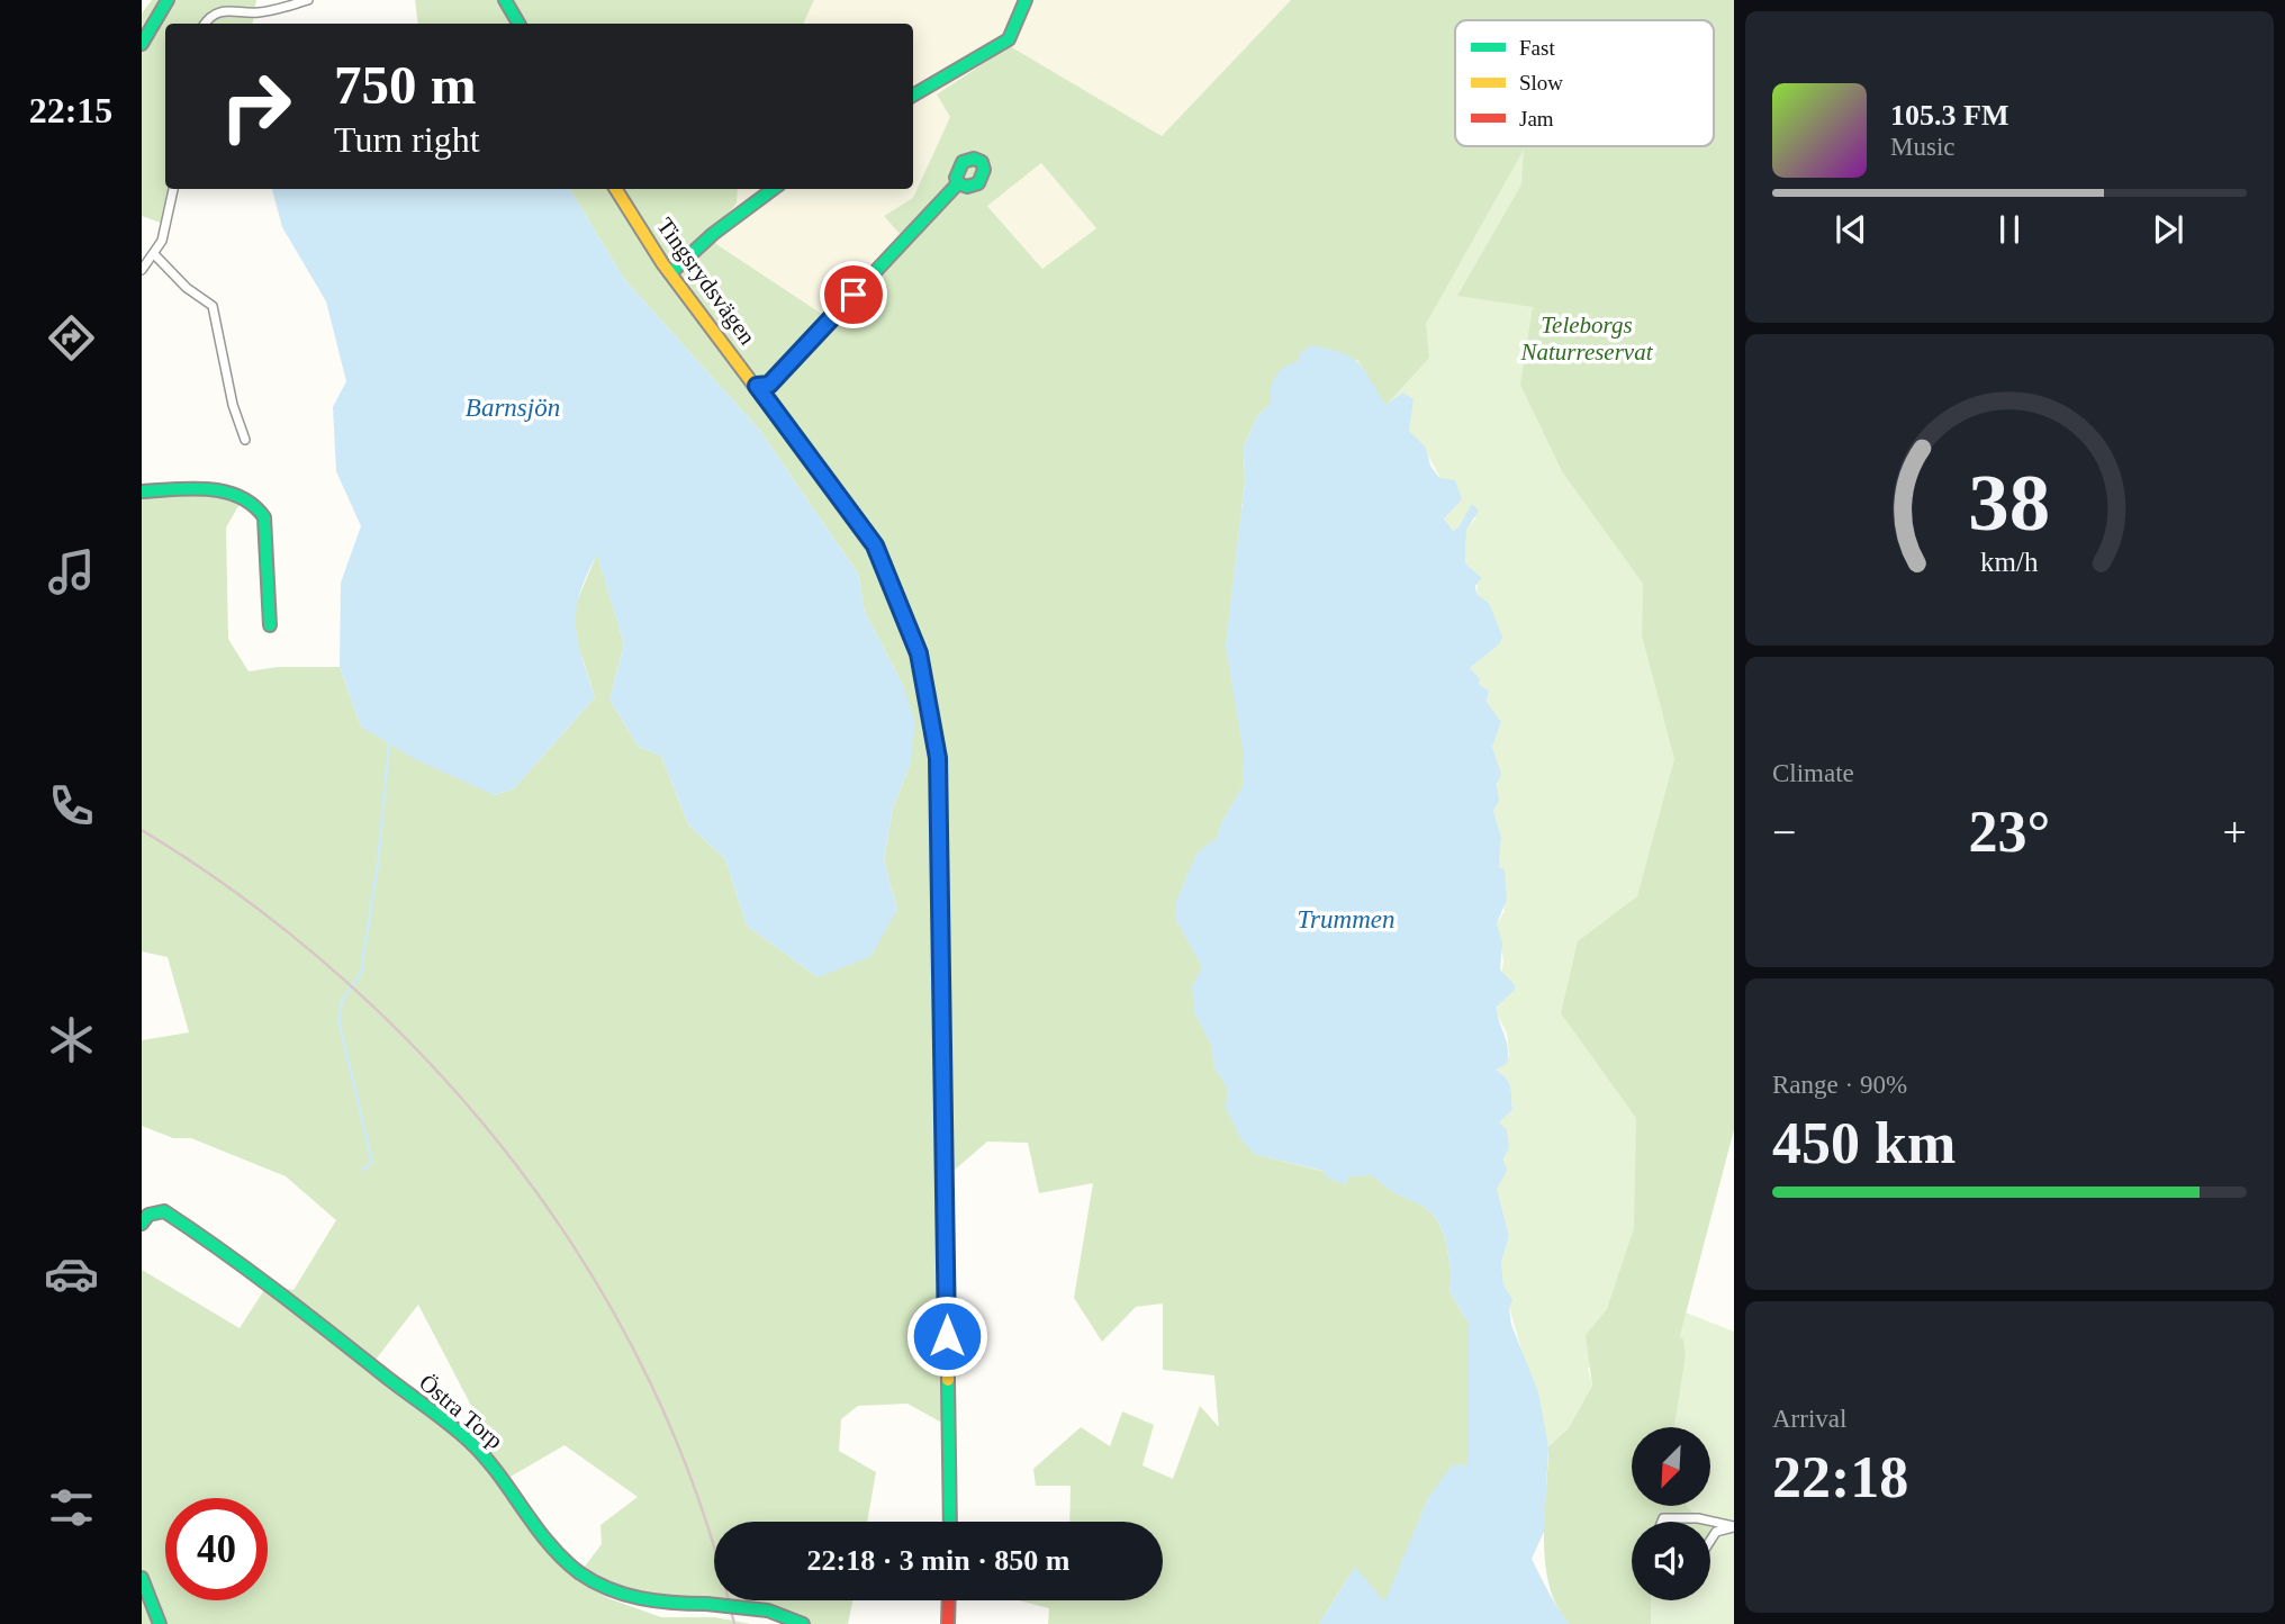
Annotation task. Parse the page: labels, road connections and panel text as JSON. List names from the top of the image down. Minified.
{"streets":{"street":["Tingsrydsvägen","Östra Torp"]},"water":["Barnsjön","Trummen"],"parks":["Teleborgs Naturreservat"],"legend":["Fast","Slow","Jam"],"north":"bottom left","page":{"tabs":"22:15","turn":["750 m","Turn right"],"song":["105.3 FM","Music"],"tile":["Climate",["Range · 90%","450 km"],["Arrival","22:18"]],"heat":["−","23°","+"],"limit":"40","trip":"22:18 · 3 min · 850 m","gauge":["38","km/h"]}}
